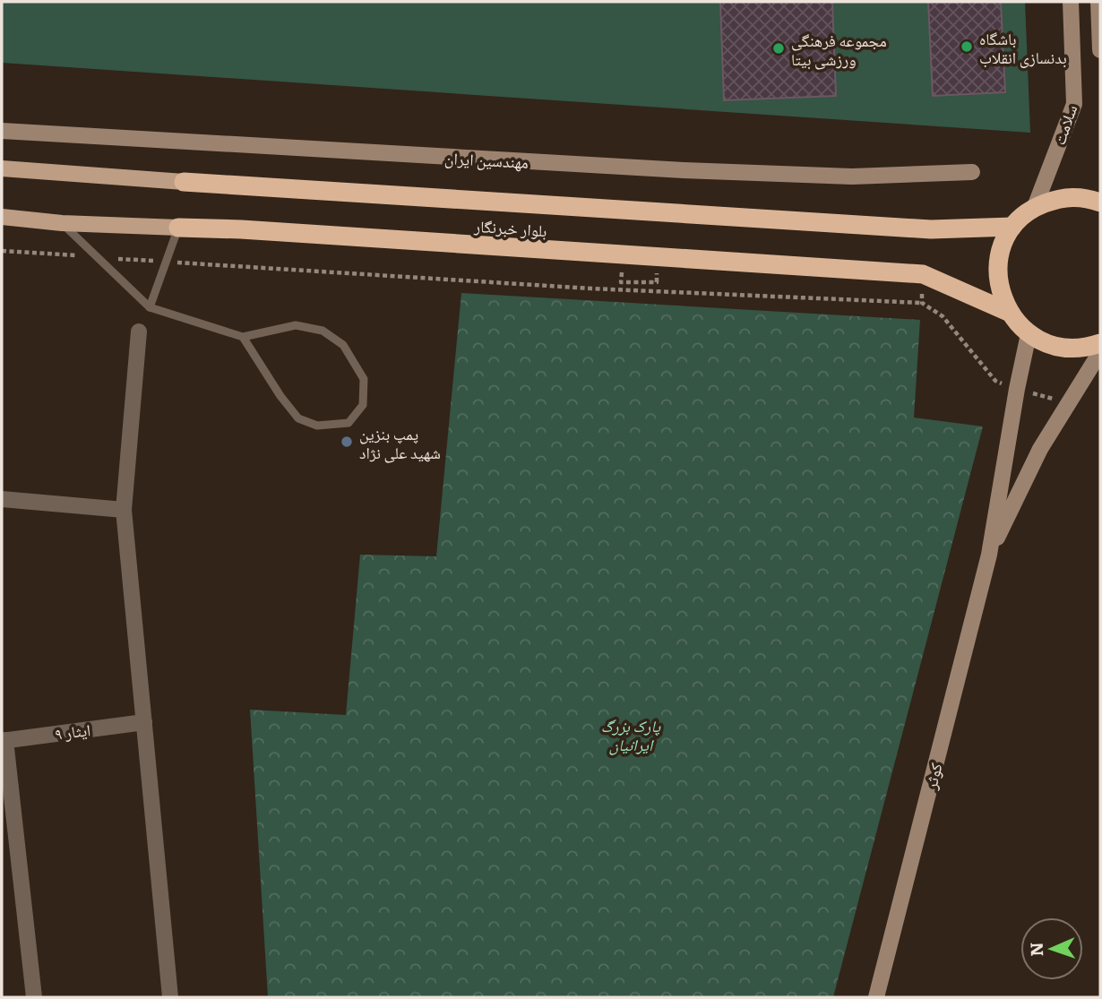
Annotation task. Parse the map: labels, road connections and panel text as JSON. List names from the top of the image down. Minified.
{"streets":{"highway":["بلوار خبرنگار"],"main road":["سلامت","مهندسین ایران","کوثر"],"street":["ایثار ۹"]},"parks":["پارک بزرگ ایرانیان"],"places":["باشگاه بدنسازی انقلاب","مجموعه فرهنگی ورزشی بیتا","پمپ بنزین شهید علی نژاد"],"north":"left"}
